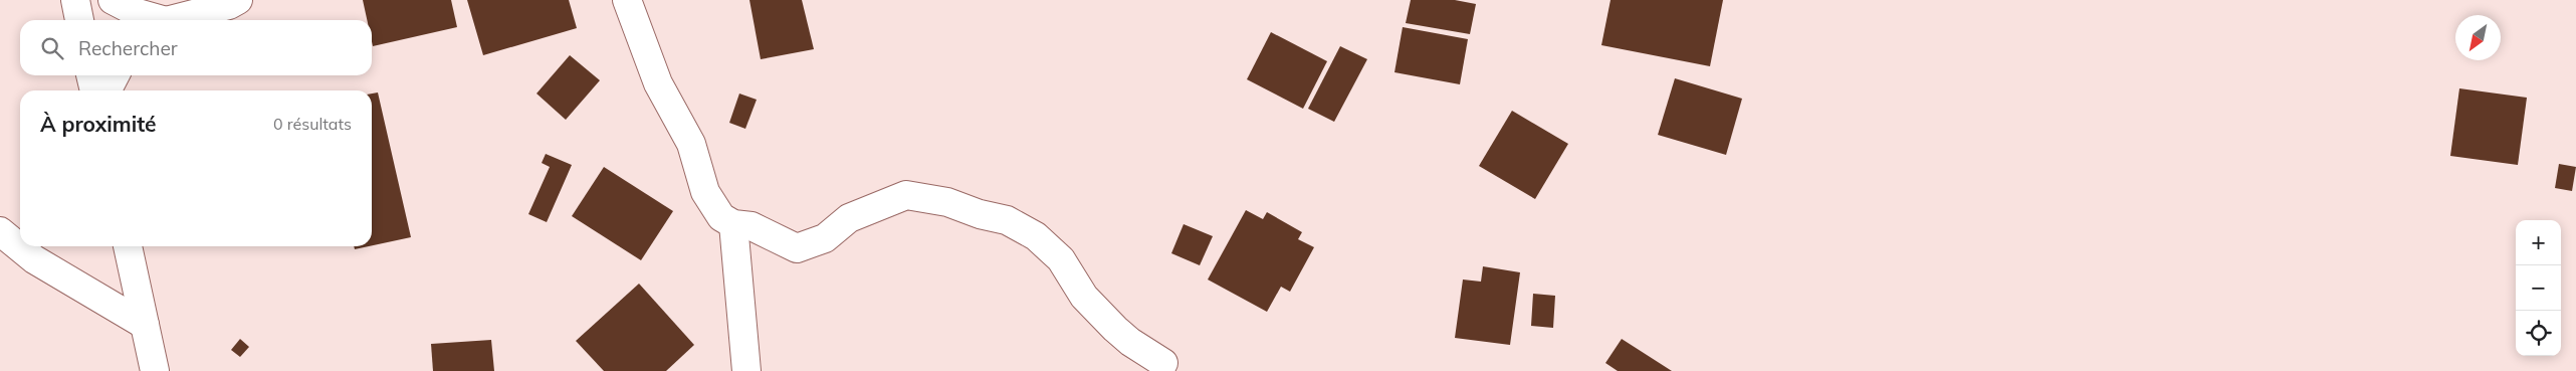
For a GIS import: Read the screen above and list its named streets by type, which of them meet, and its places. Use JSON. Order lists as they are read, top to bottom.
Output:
{
  "north": "bottom left",
  "page": {
    "search": "Rechercher",
    "heading": ["À proximité", "0 résultats"],
    "map_buttons": ["+", "−"]
  }
}
